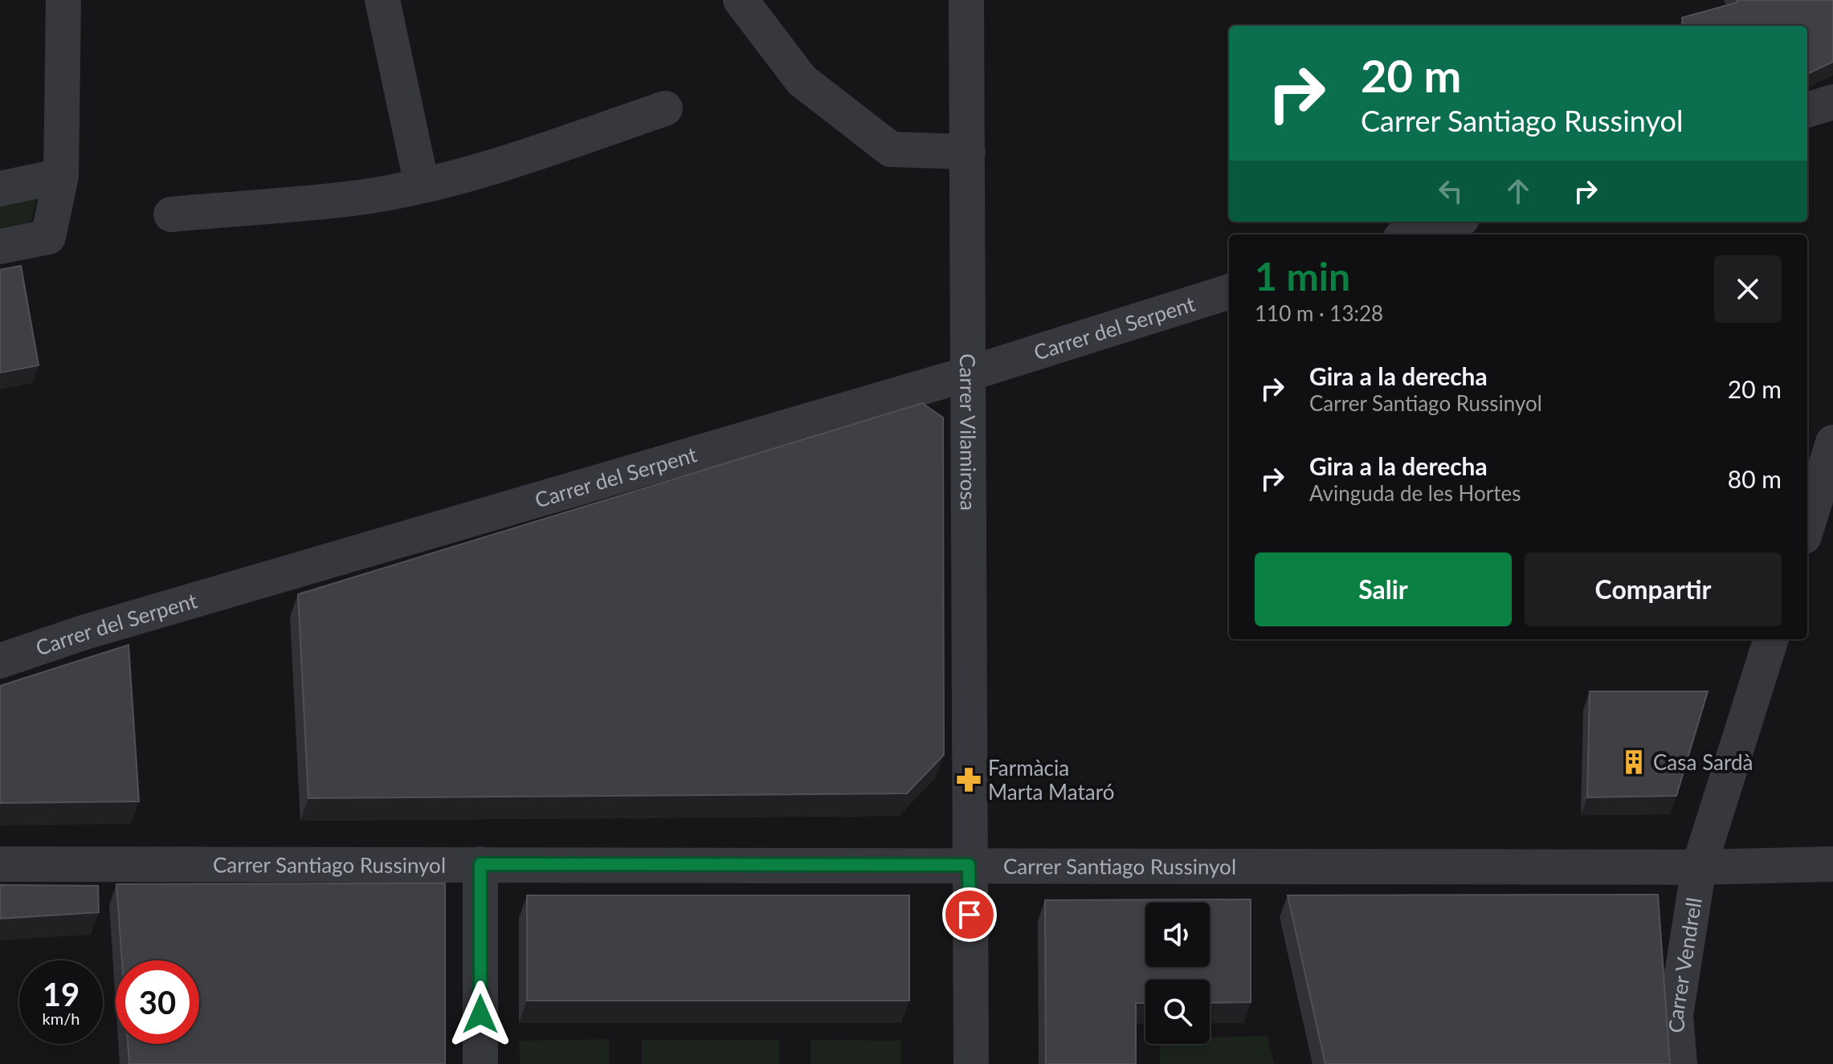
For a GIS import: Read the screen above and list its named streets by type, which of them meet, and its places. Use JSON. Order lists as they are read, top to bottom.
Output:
{
  "streets": {
    "street": [
      "Carrer del Serpent",
      "Carrer Vilamirosa",
      "Carrer Santiago Russinyol",
      "Carrer Vendrell"
    ]
  },
  "crossings": [
    ["Carrer del Serpent", "Carrer Vilamirosa"],
    ["Carrer Vilamirosa", "Carrer Santiago Russinyol"],
    ["Carrer Santiago Russinyol", "Carrer Vendrell"]
  ],
  "places": {
    "building": ["Casa Sardà"],
    "pharmacy": ["Farmàcia Marta Mataró"]
  },
  "page": {
    "turn": ["20 m", "Carrer Santiago Russinyol"],
    "heading": ["1 min", "110 m · 13:28"],
    "list": [
      {
        "name": "Gira a la derecha",
        "note": "Carrer Santiago Russinyol",
        "value": "20 m"
      },
      {
        "name": "Gira a la derecha",
        "note": "Avinguda de les Hortes",
        "value": "80 m"
      }
    ],
    "buttons": ["Salir", "Compartir"],
    "speed": "19 km/h",
    "limit": "30"
  }
}
